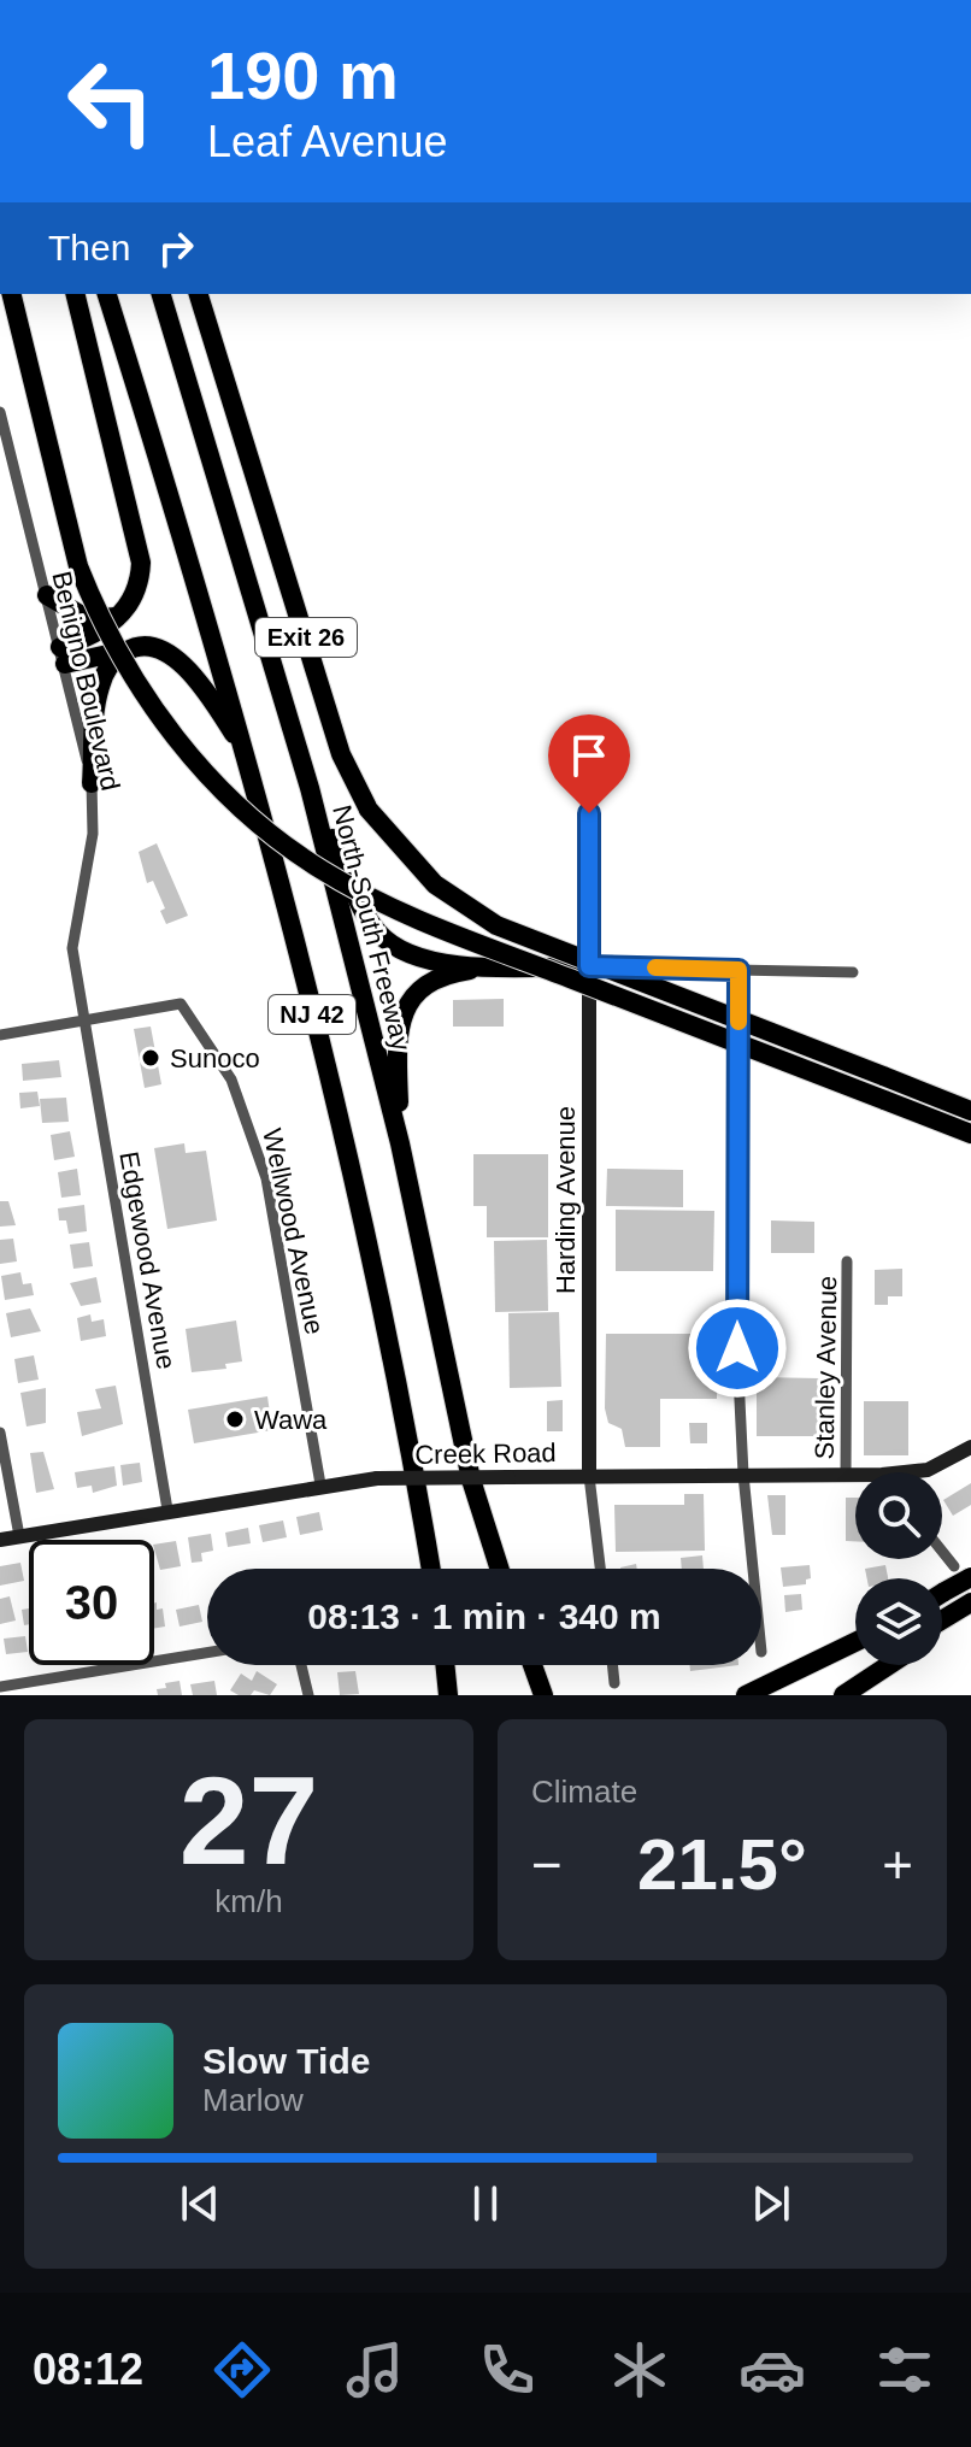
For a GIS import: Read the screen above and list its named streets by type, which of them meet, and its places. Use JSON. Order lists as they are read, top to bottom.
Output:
{
  "streets": {
    "highway": ["Exit 26", "North-South Freeway", "NJ 42"],
    "main road": ["Harding Avenue", "Creek Road"],
    "street": [
      "Benigno Boulevard",
      "Wellwood Avenue",
      "Edgewood Avenue",
      "Stanley Avenue"
    ]
  },
  "crossings": [
    ["Benigno Boulevard", "Wellwood Avenue"],
    ["Benigno Boulevard", "Edgewood Avenue"],
    ["Harding Avenue", "Creek Road"],
    ["Wellwood Avenue", "Edgewood Avenue"],
    ["Wellwood Avenue", "Creek Road"],
    ["Edgewood Avenue", "Creek Road"],
    ["Stanley Avenue", "Creek Road"]
  ],
  "places": ["Sunoco", "Wawa"],
  "page": {
    "turn": ["190 m", "Leaf Avenue"],
    "then": "Then",
    "limit": "30",
    "trip": "08:13 · 1 min · 340 m",
    "tile": [
      ["27", "km/h"],
      "Climate"
    ],
    "heat": ["−", "21.5°", "+"],
    "song": ["Slow Tide", "Marlow"],
    "tabs": "08:12"
  }
}
